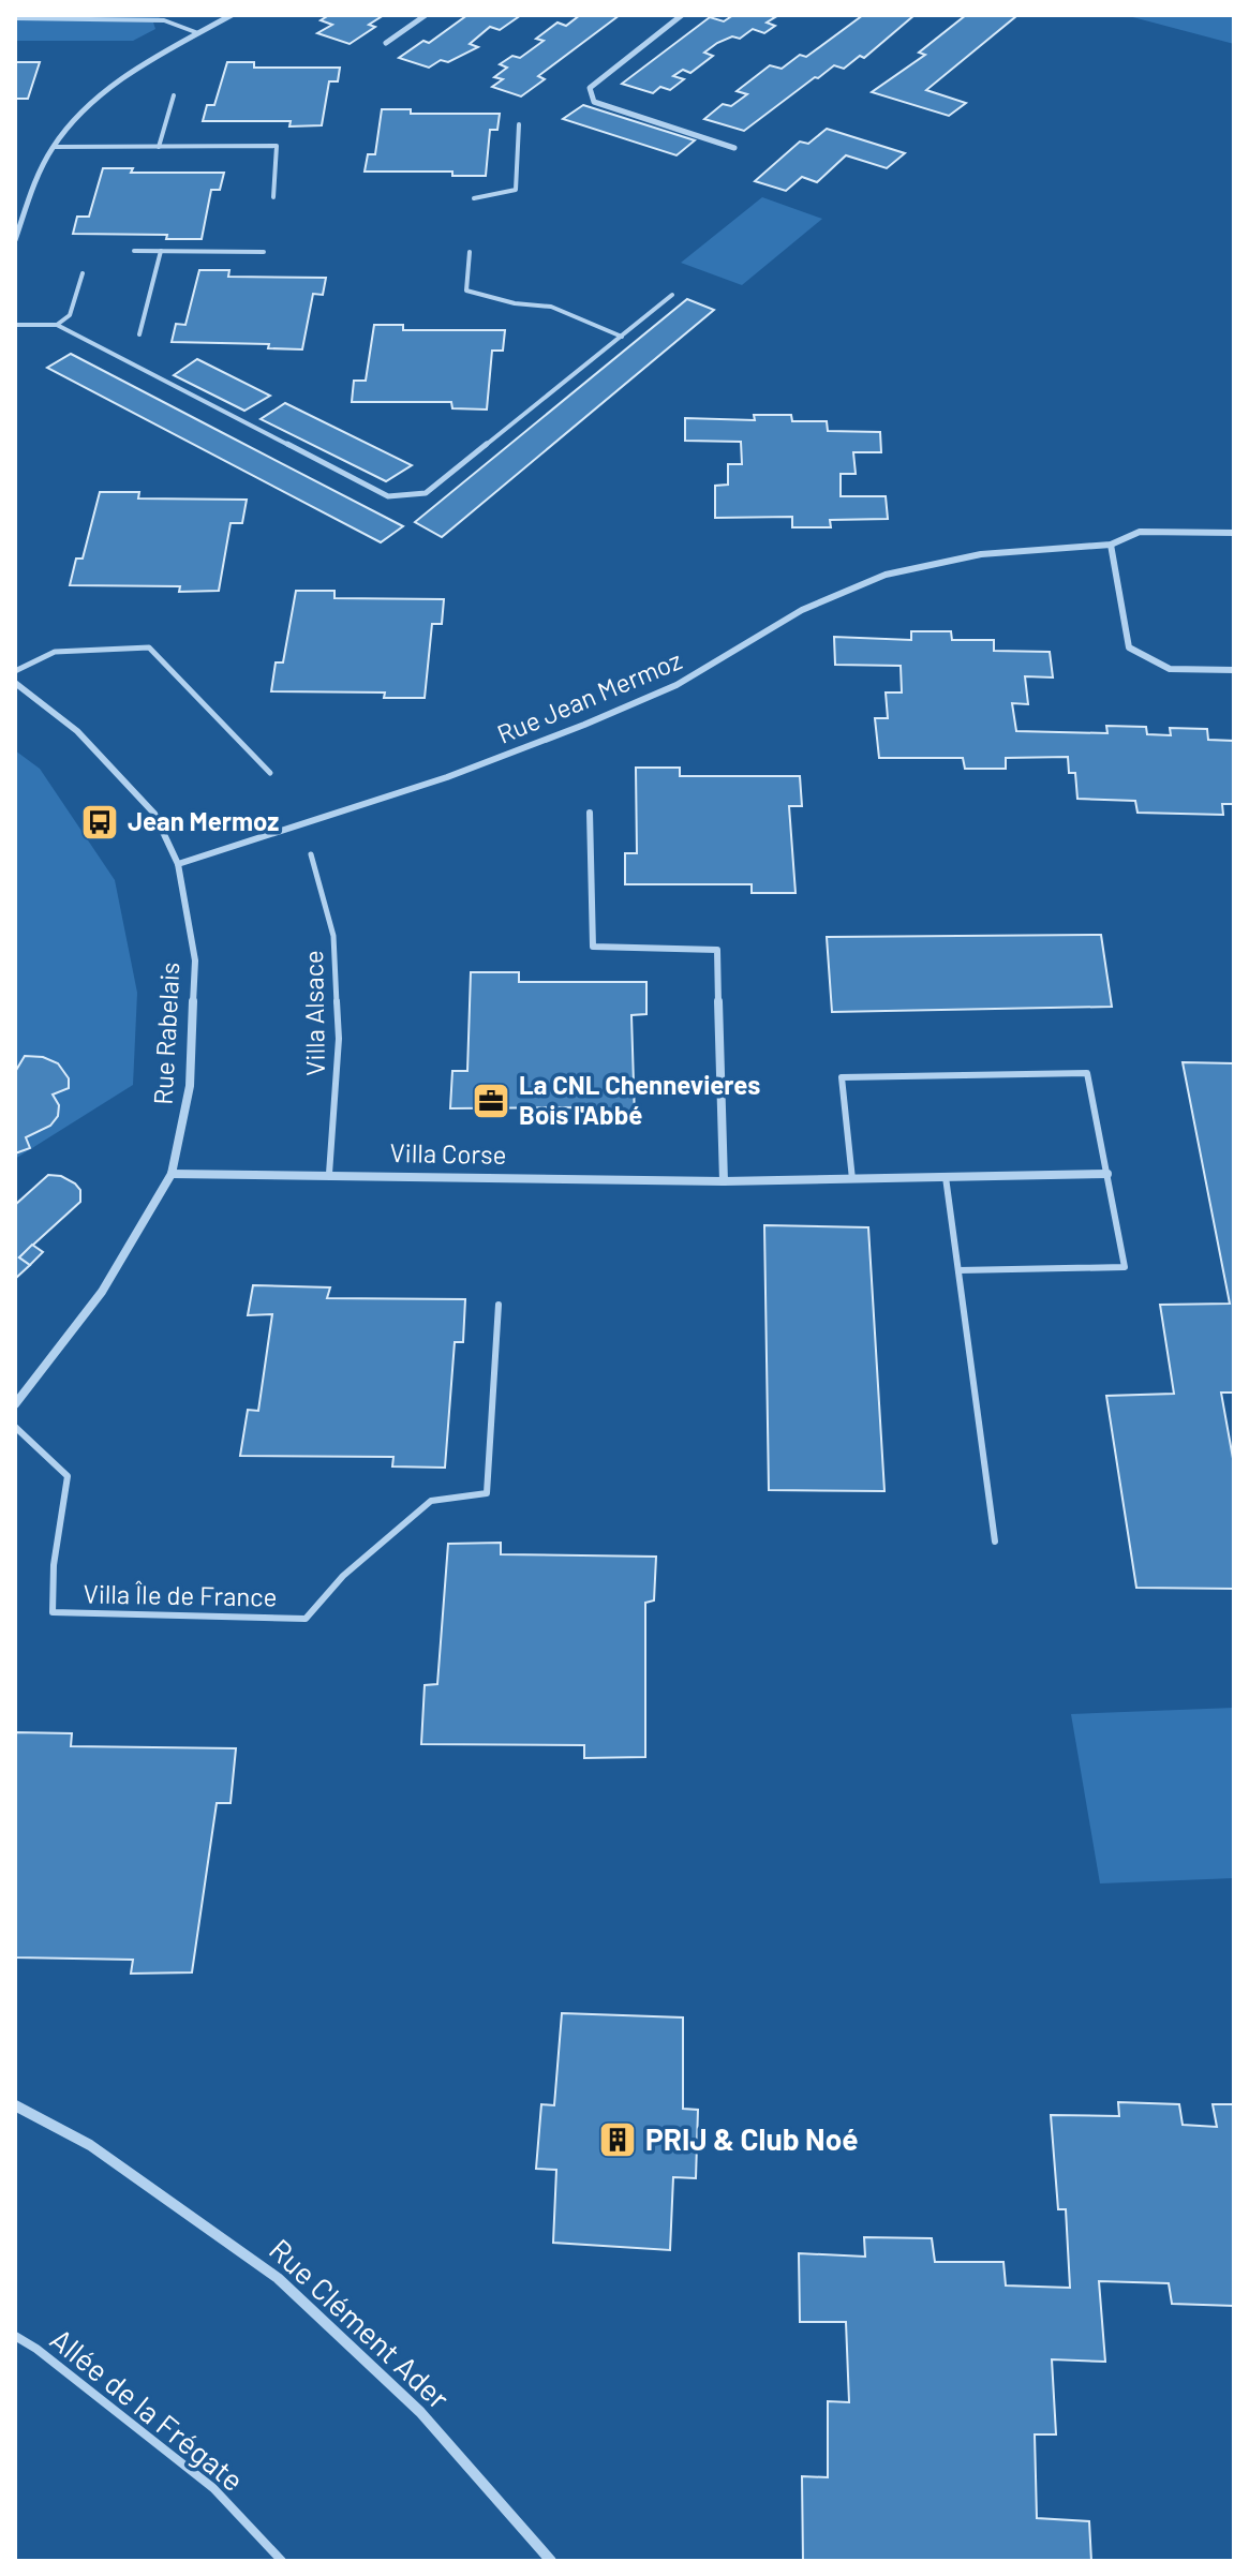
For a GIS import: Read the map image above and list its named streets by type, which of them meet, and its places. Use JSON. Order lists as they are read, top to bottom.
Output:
{
  "streets": {
    "street": [
      "Rue Jean Mermoz",
      "Rue Rabelais",
      "Villa Corse",
      "Rue Clément Ader"
    ],
    "lane": ["Villa Alsace", "Villa Île de France", "Allée de la Frégate"]
  },
  "crossings": [
    ["Rue Jean Mermoz", "Rue Rabelais"],
    ["Villa Alsace", "Villa Corse"],
    ["Rue Rabelais", "Villa Corse"]
  ],
  "places": {
    "bus stop": ["Jean Mermoz"],
    "office": ["La CNL Chennevieres Bois l'Abbé"],
    "building": ["PRIJ & Club Noé"]
  }
}
